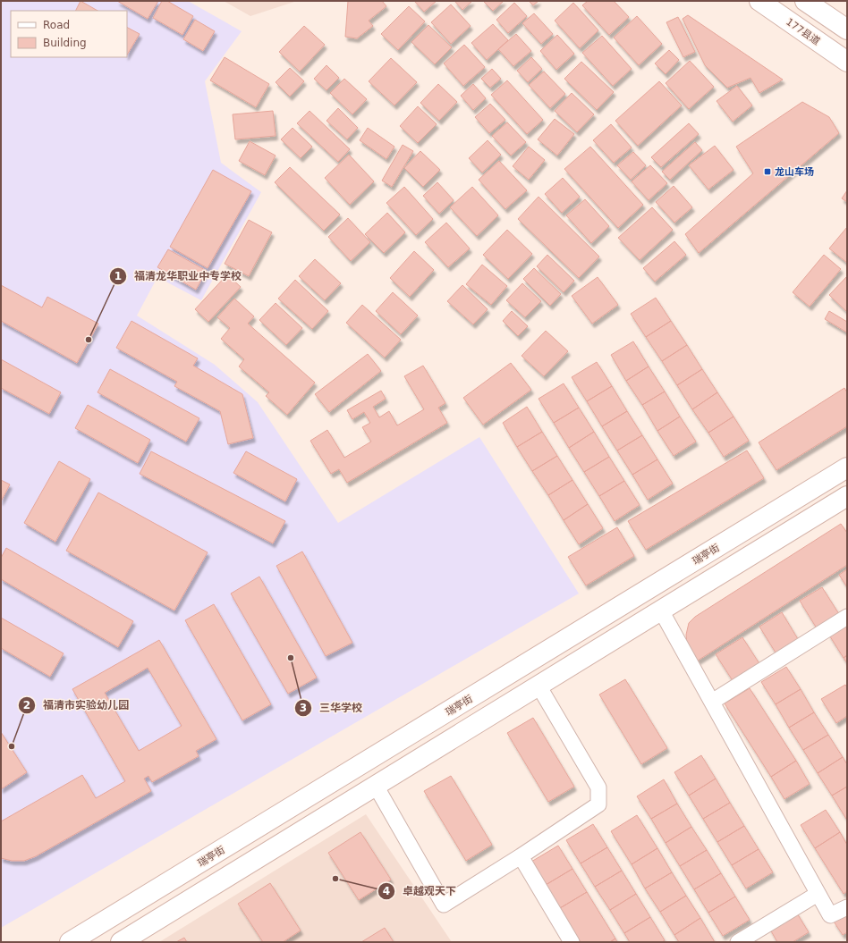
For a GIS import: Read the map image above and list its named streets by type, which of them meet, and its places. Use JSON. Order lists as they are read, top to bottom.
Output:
{
  "streets": {
    "main road": ["177县道", "瑞亭街"]
  },
  "places": {
    "transit": ["龙山车场"],
    "other": [
      "福清龙华职业中专学校",
      "三华学校",
      "福清市实验幼儿园",
      "卓越观天下"
    ]
  },
  "legend": ["Road", "Building"]
}
